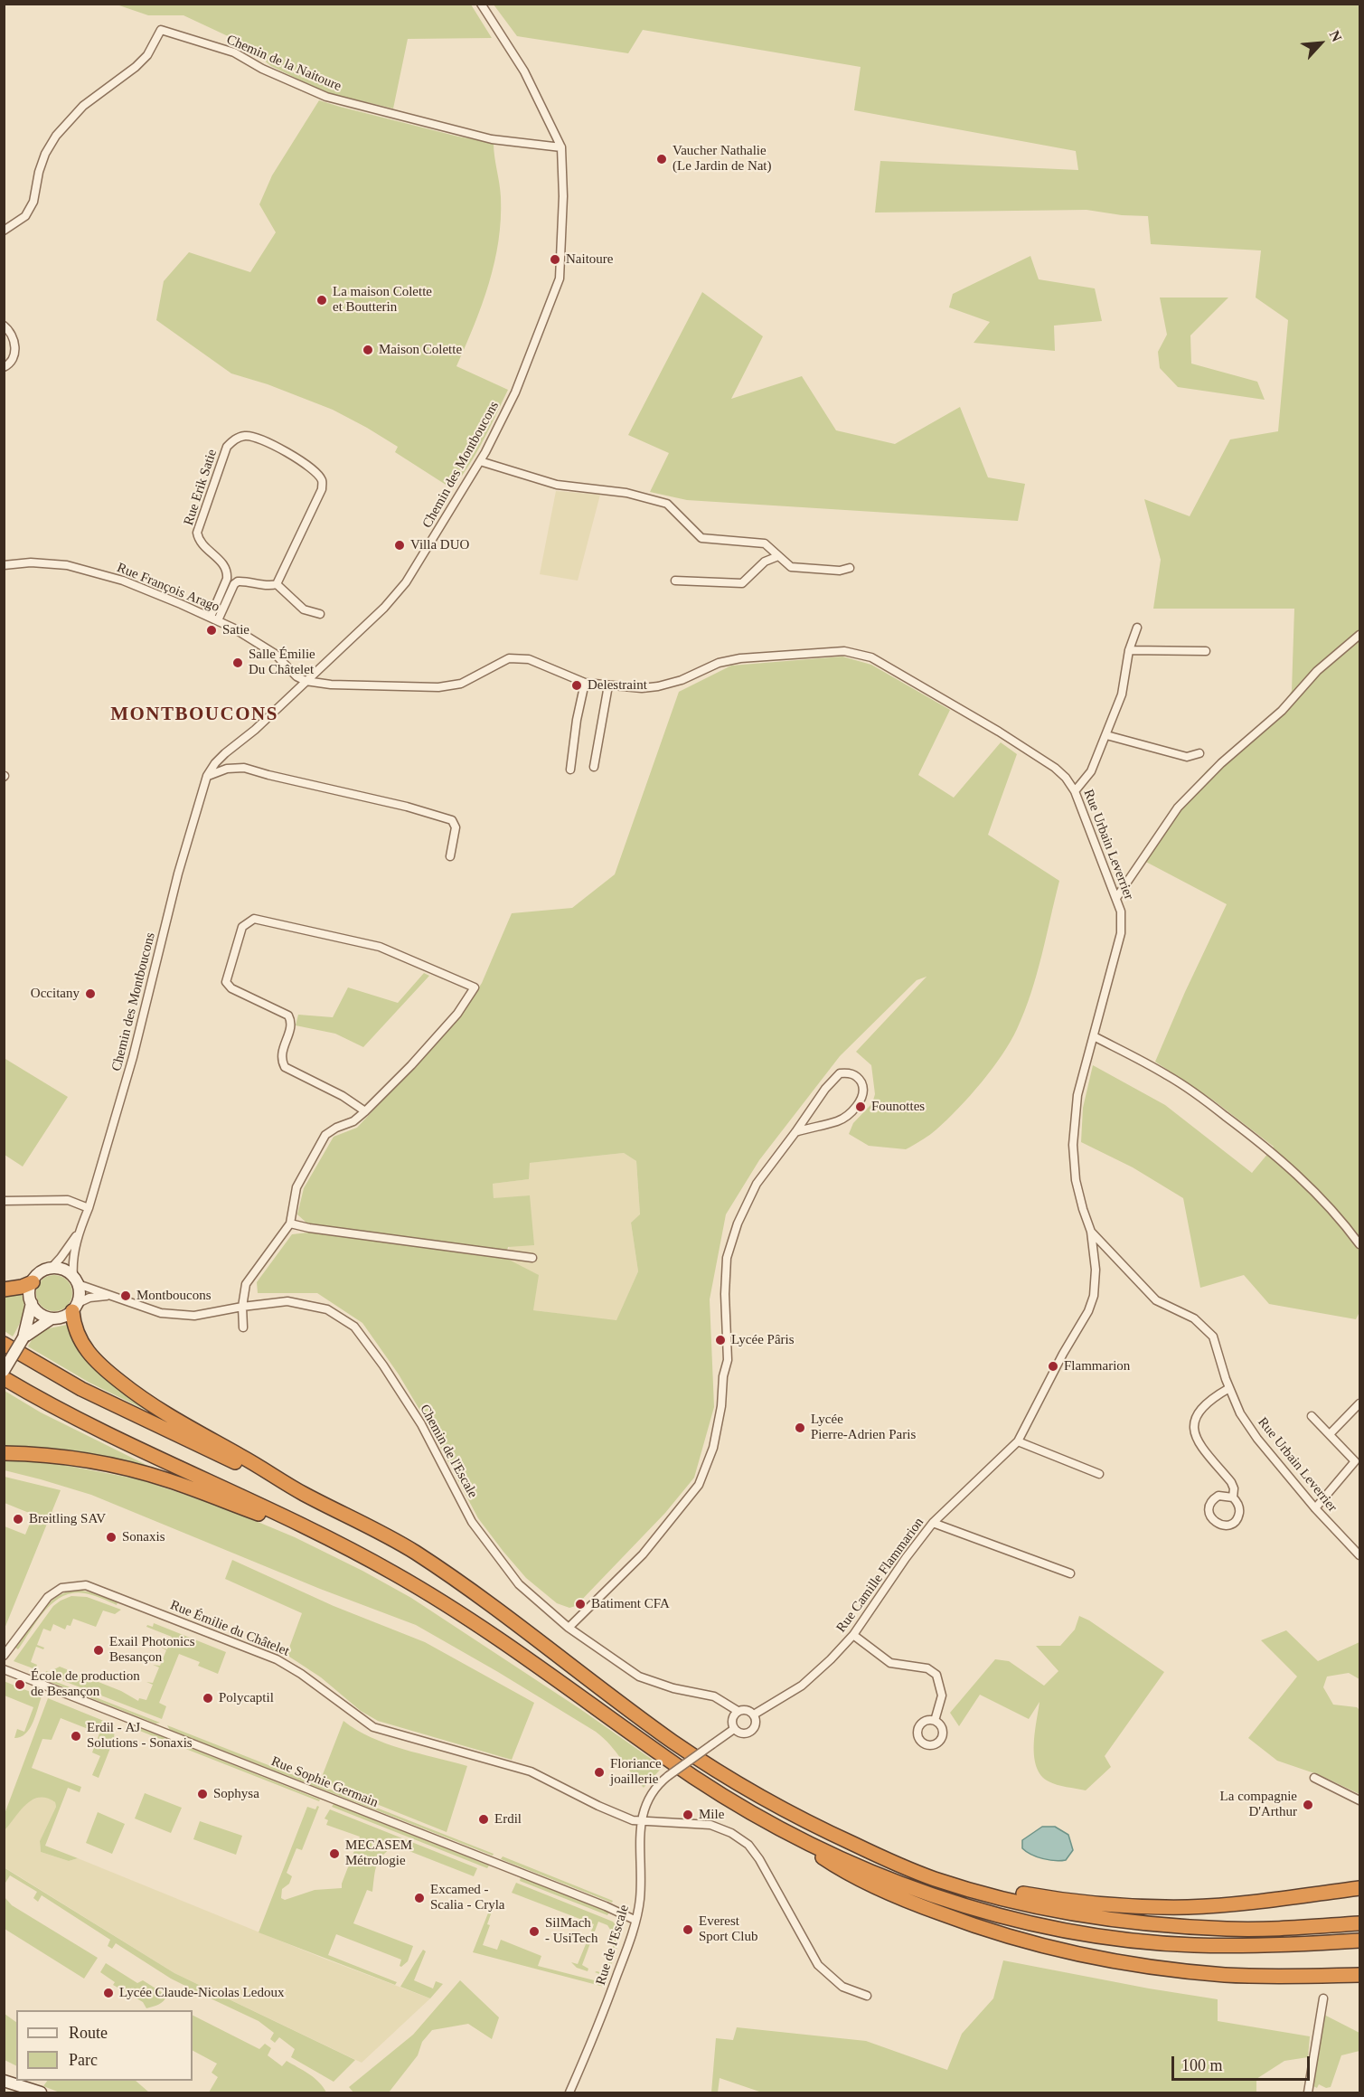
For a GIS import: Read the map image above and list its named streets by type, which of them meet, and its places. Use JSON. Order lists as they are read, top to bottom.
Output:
{
  "streets": {
    "street": [
      "Chemin de la Naitoure",
      "Chemin des Montboucons",
      "Rue Erik Satie",
      "Rue François Arago",
      "Rue Urbain Leverrier",
      "Chemin de l'Escale",
      "Rue Camille Flammarion",
      "Rue Émilie du Châtelet",
      "Rue Sophie Germain",
      "Rue de l'Escale"
    ]
  },
  "crossings": [
    ["Chemin de la Naitoure", "Chemin des Montboucons"],
    ["Chemin des Montboucons", "Rue François Arago"],
    ["Chemin des Montboucons", "Rue Urbain Leverrier"],
    ["Chemin des Montboucons", "Chemin de l'Escale"],
    ["Rue Erik Satie", "Rue François Arago"],
    ["Rue François Arago", "Rue Urbain Leverrier"],
    ["Rue Urbain Leverrier", "Rue Camille Flammarion"],
    ["Chemin de l'Escale", "Rue Camille Flammarion"],
    ["Chemin de l'Escale", "Rue de l'Escale"],
    ["Rue Camille Flammarion", "Rue de l'Escale"],
    ["Rue Émilie du Châtelet", "Rue de l'Escale"],
    ["Rue Sophie Germain", "Rue de l'Escale"]
  ],
  "districts": ["MONTBOUCONS"],
  "places": [
    "Vaucher Nathalie (Le Jardin de Nat)",
    "Naitoure",
    "La maison Colette et Boutterin",
    "Maison Colette",
    "Villa DUO",
    "Satie",
    "Salle Émilie Du Châtelet",
    "Delestraint",
    "Occitany",
    "Founottes",
    "Montboucons",
    "Lycée Pâris",
    "Flammarion",
    "Lycée Pierre-Adrien Paris",
    "Breitling SAV",
    "Sonaxis",
    "Batiment CFA",
    "Exail Photonics Besançon",
    "École de production de Besançon",
    "Polycaptil",
    "Erdil - AJ Solutions - Sonaxis",
    "Floriance joaillerie",
    "Sophysa",
    "La compagnie D'Arthur",
    "Mile",
    "Erdil",
    "MECASEM Métrologie",
    "Excamed - Scalia - Cryla",
    "Everest Sport Club",
    "SilMach - UsiTech",
    "Lycée Claude-Nicolas Ledoux"
  ],
  "legend": ["Route", "Parc"],
  "scale_bar": "100 m",
  "north": "top right"
}
